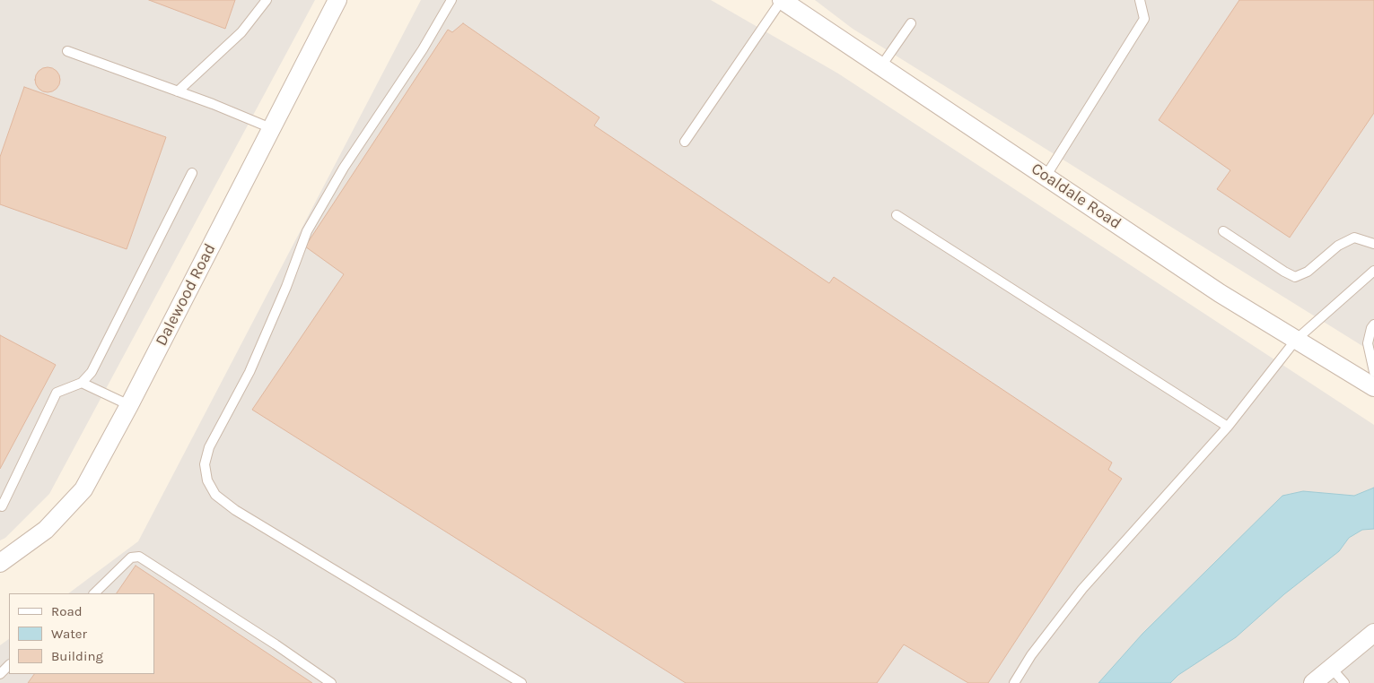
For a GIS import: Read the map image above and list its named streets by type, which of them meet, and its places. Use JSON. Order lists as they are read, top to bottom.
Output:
{
  "streets": {
    "street": ["Coaldale Road", "Dalewood Road"]
  },
  "legend": ["Road", "Water", "Building"]
}
